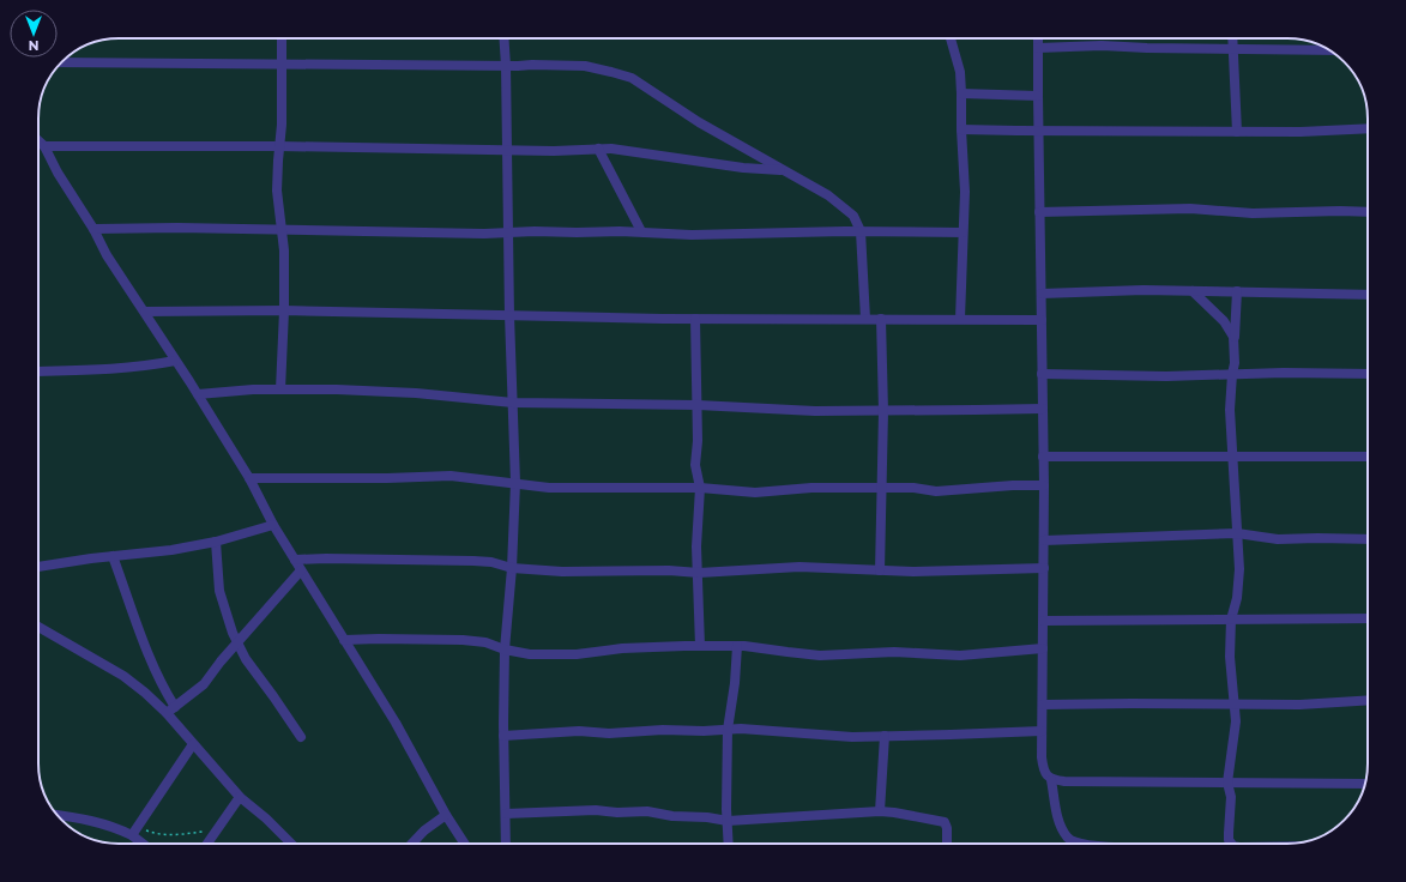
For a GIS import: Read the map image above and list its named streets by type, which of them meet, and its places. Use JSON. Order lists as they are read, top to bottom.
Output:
{
  "north": "bottom"
}
